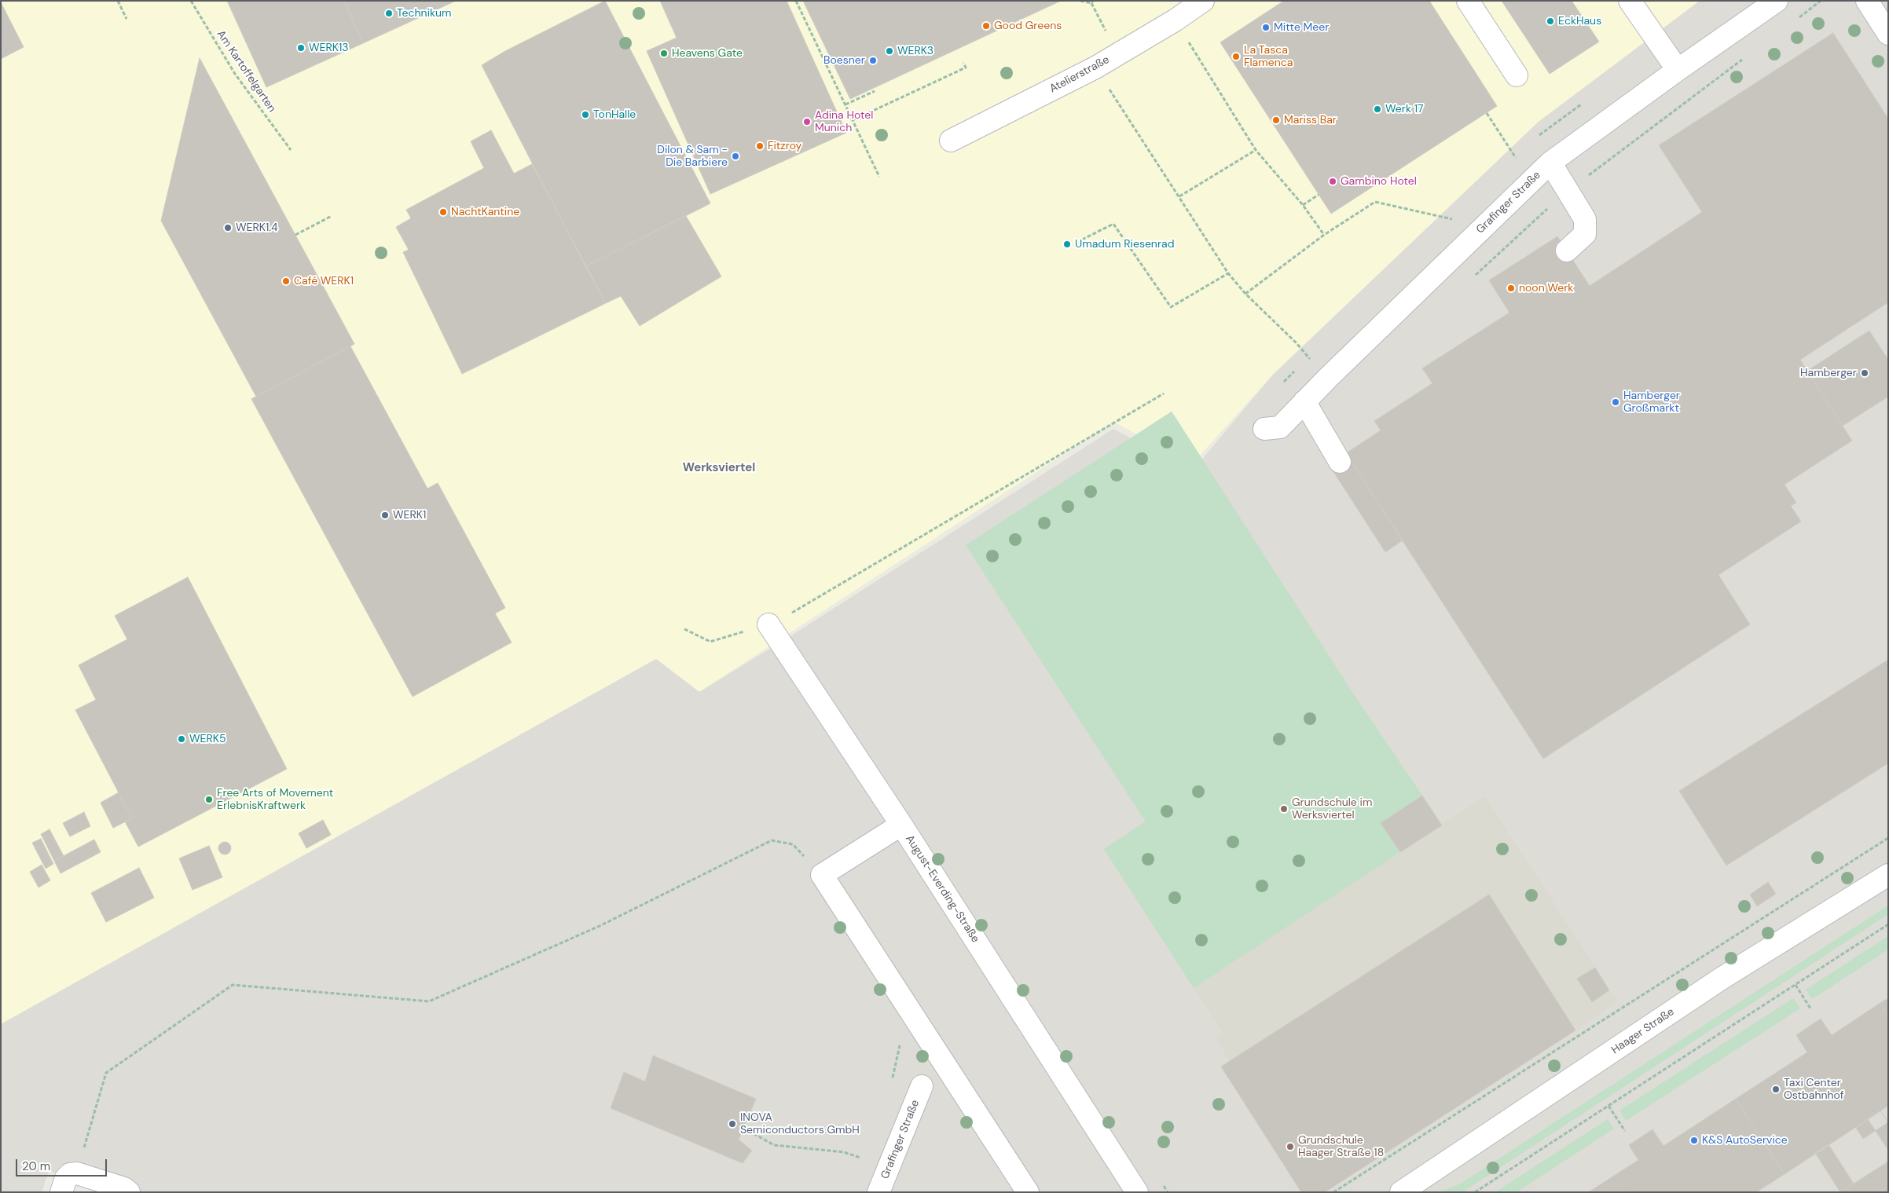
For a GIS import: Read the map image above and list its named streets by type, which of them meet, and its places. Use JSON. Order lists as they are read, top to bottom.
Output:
{
  "streets": {
    "street": [
      "Atelierstraße",
      "Grafinger Straße",
      "August-Everding-Straße",
      "Haager Straße"
    ],
    "path": ["Am Kartoffelgarten"]
  },
  "districts": ["Werksviertel"],
  "places": [
    "Technikum",
    "EckHaus",
    "Good Greens",
    "Mitte Meer",
    "WERK13",
    "WERK3",
    "Heavens Gate",
    "La Tasca Flamenca",
    "Boesner",
    "Werk 17",
    "TonHalle",
    "Mariss Bar",
    "Adina Hotel Munich",
    "Fitzroy",
    "Dilon & Sam - Die Barbiere",
    "Gambino Hotel",
    "NachtKantine",
    "WERK1.4",
    "Umadum Riesenrad",
    "Café WERK1",
    "noon Werk",
    "Hamberger",
    "Hamberger Großmarkt",
    "WERK1",
    "WERK5",
    "Free Arts of Movement ErlebnisKraftwerk",
    "Grundschule im Werksviertel",
    "Taxi Center Ostbahnhof",
    "INOVA Semiconductors GmbH",
    "K&S AutoService",
    "Grundschule Haager Straße 18"
  ],
  "scale_bar": "20 m"
}
